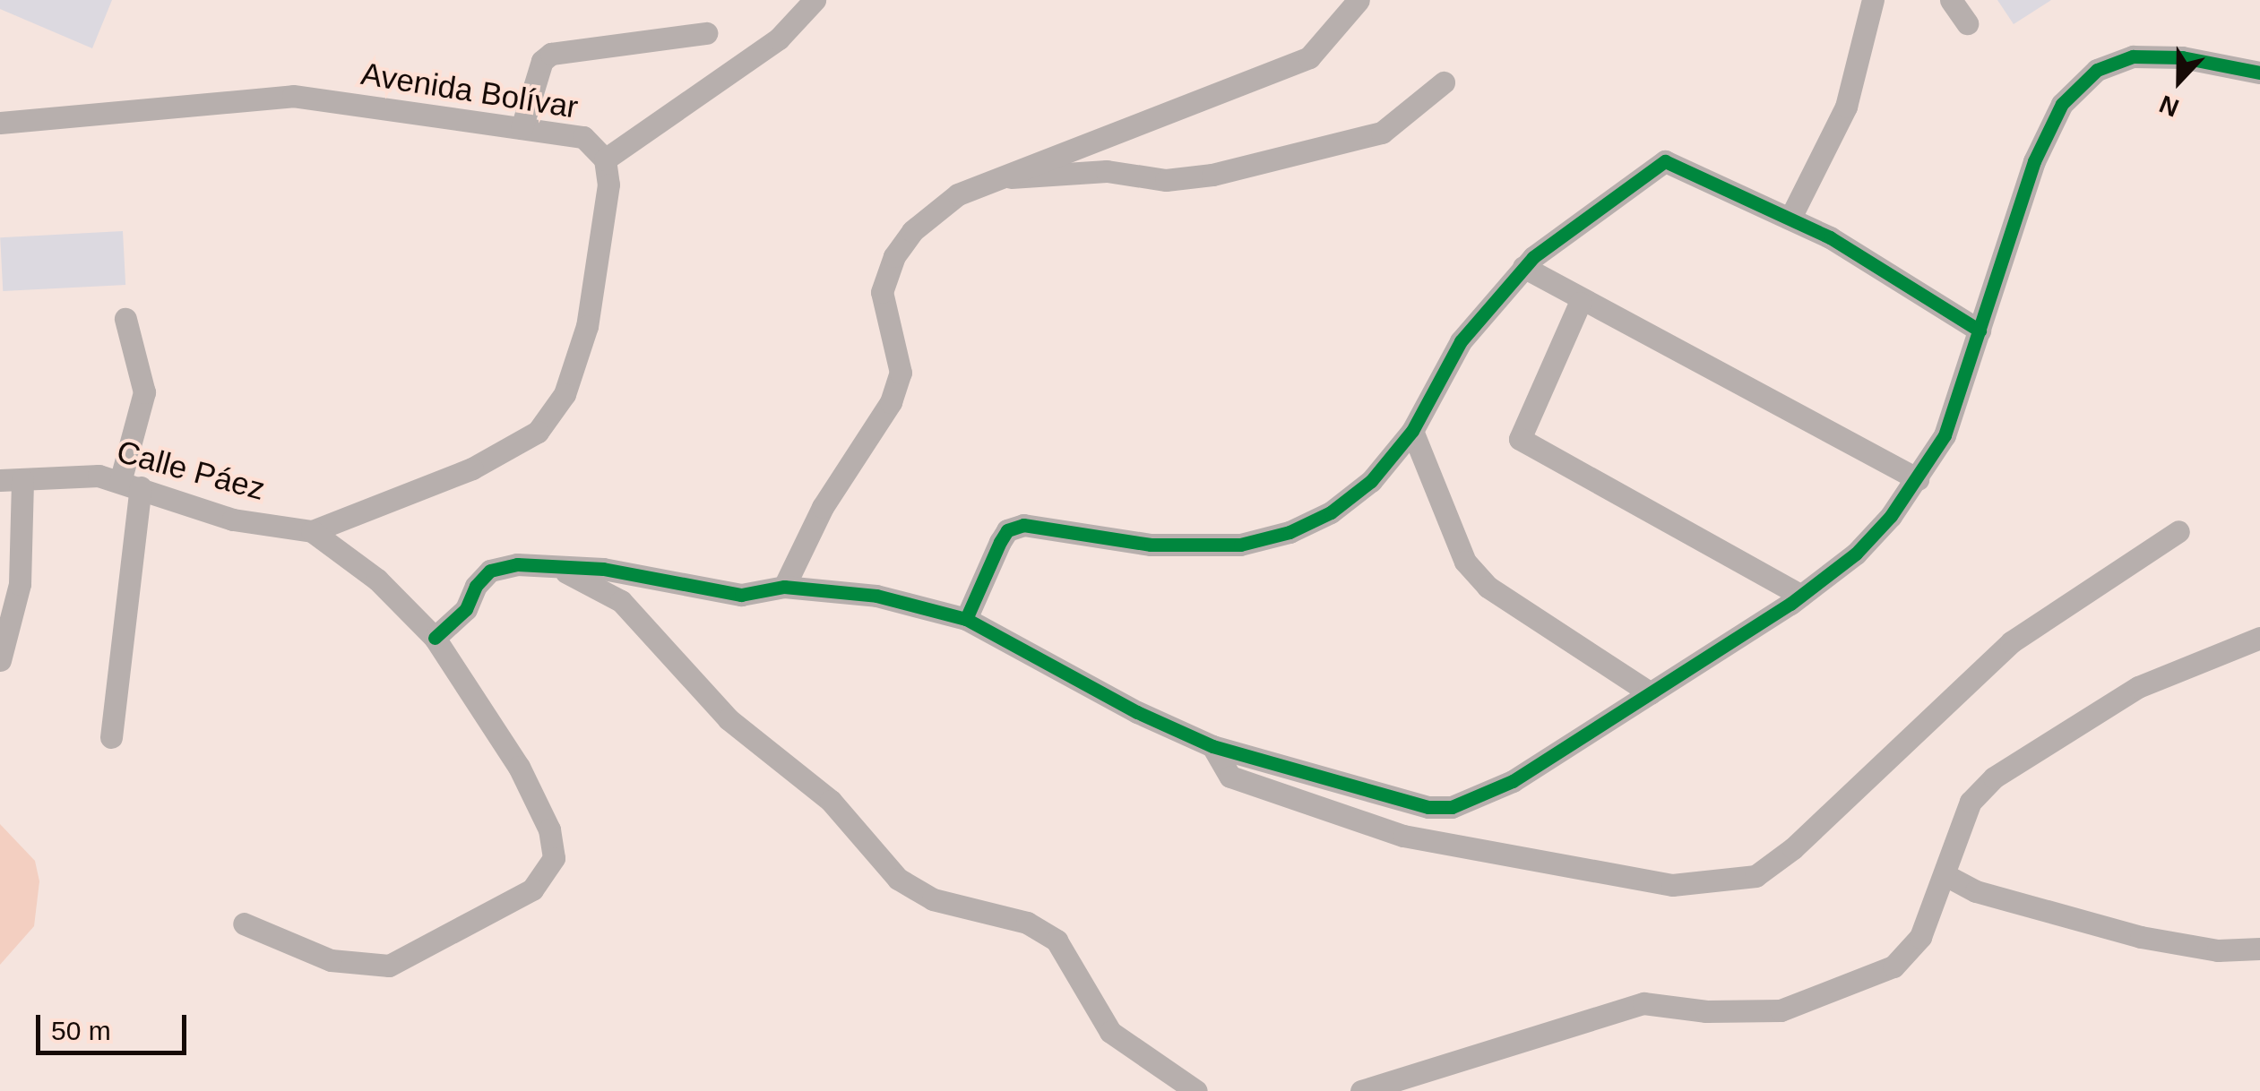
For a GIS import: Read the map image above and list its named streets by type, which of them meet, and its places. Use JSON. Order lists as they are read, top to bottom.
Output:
{
  "streets": {
    "street": ["Avenida Bolívar", "Calle Páez"]
  },
  "crossings": [
    ["Avenida Bolívar", "Calle Páez"]
  ],
  "scale_bar": "50 m",
  "north": "bottom"
}
